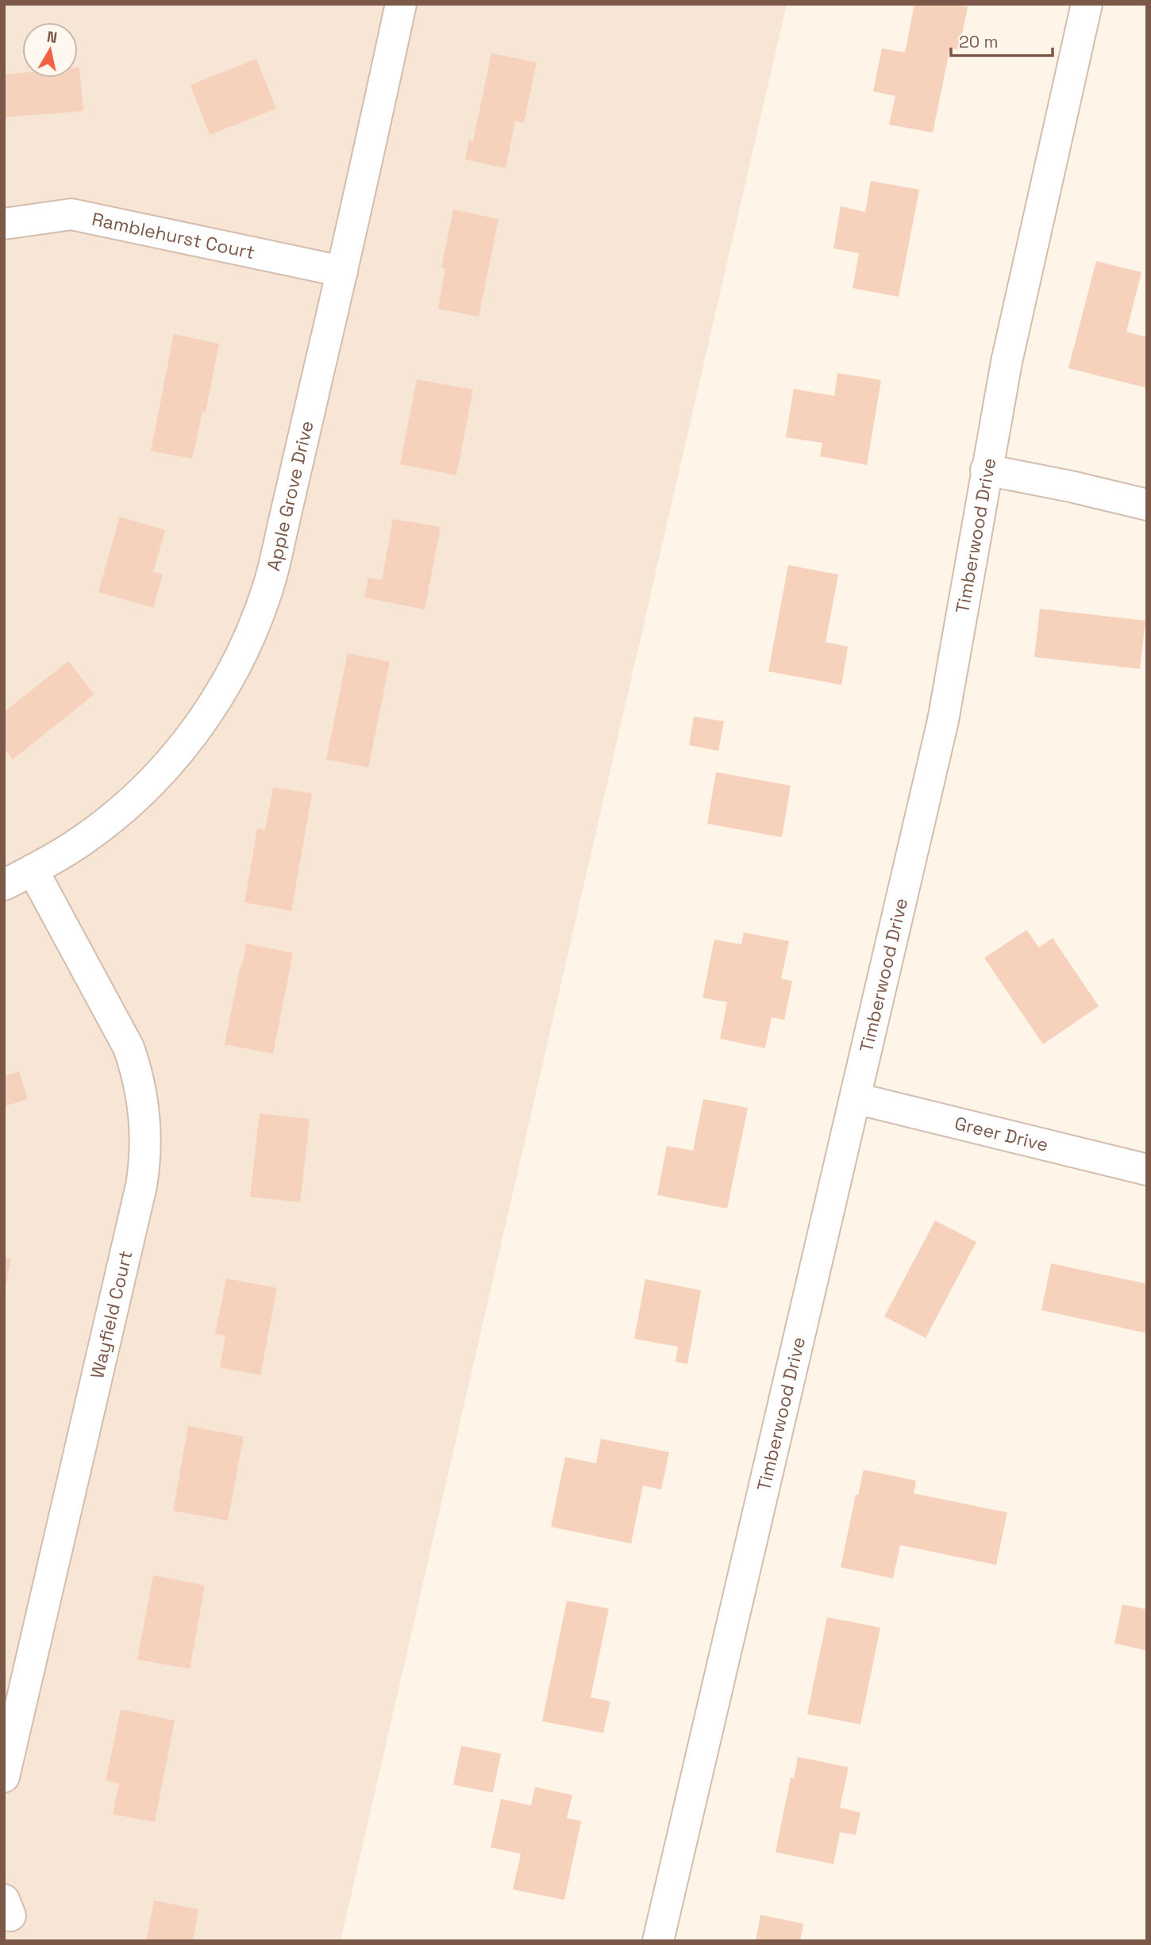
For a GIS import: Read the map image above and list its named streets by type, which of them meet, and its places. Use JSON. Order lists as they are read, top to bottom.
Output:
{
  "streets": {
    "street": [
      "Ramblehurst Court",
      "Apple Grove Drive",
      "Timberwood Drive",
      "Greer Drive",
      "Wayfield Court"
    ]
  },
  "crossings": [
    ["Ramblehurst Court", "Apple Grove Drive"],
    ["Apple Grove Drive", "Wayfield Court"],
    ["Timberwood Drive", "Greer Drive"]
  ],
  "scale_bar": "20 m",
  "north": "top"
}
